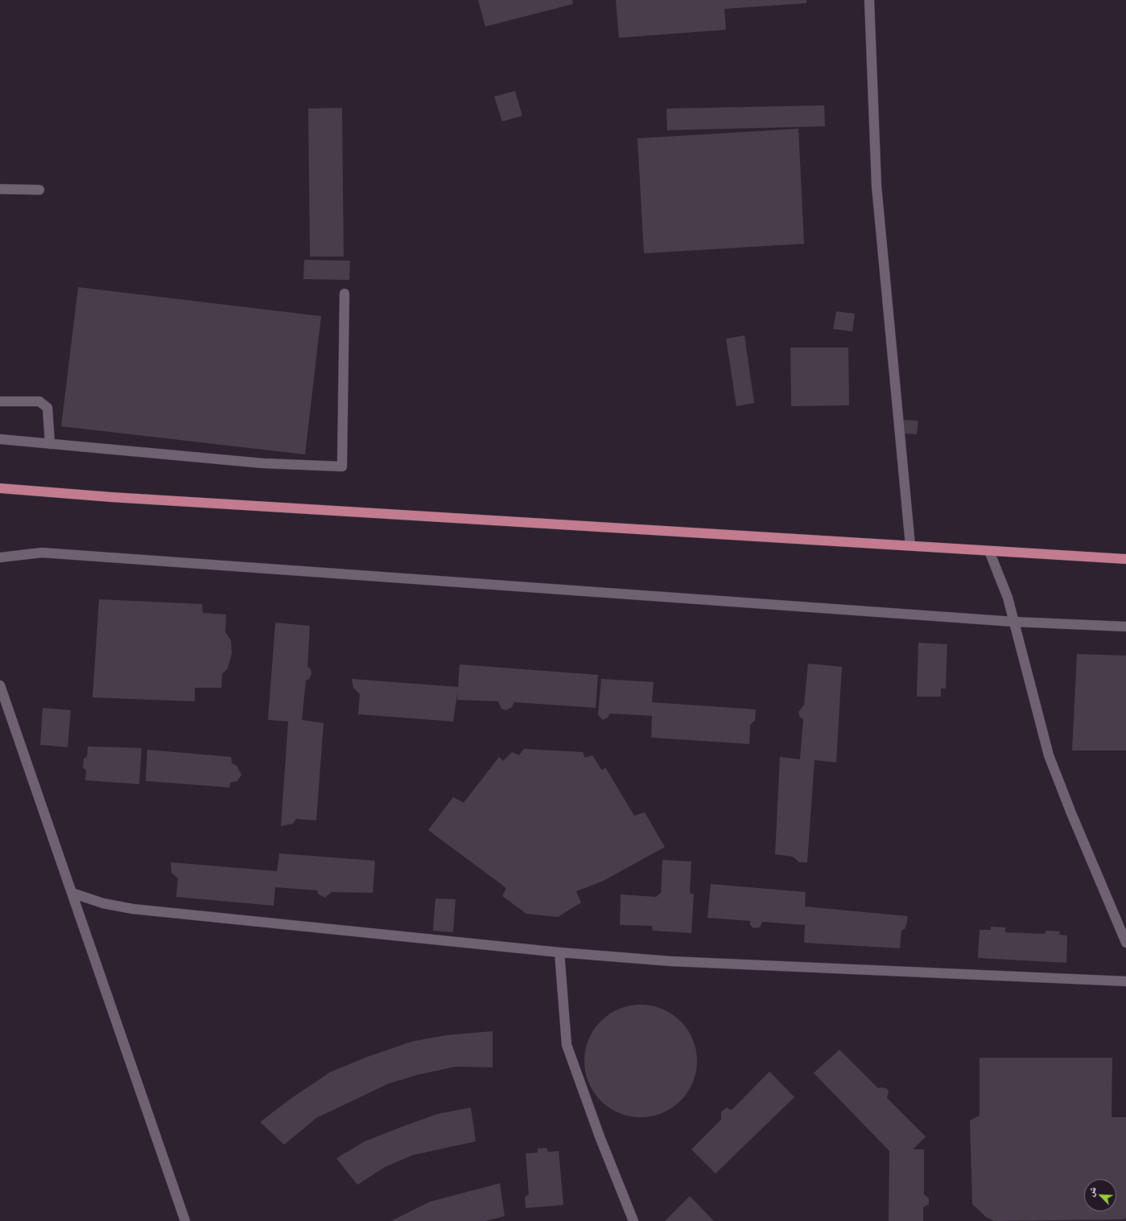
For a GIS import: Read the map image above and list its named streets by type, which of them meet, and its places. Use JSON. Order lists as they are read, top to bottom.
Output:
{
  "north": "top left"
}
